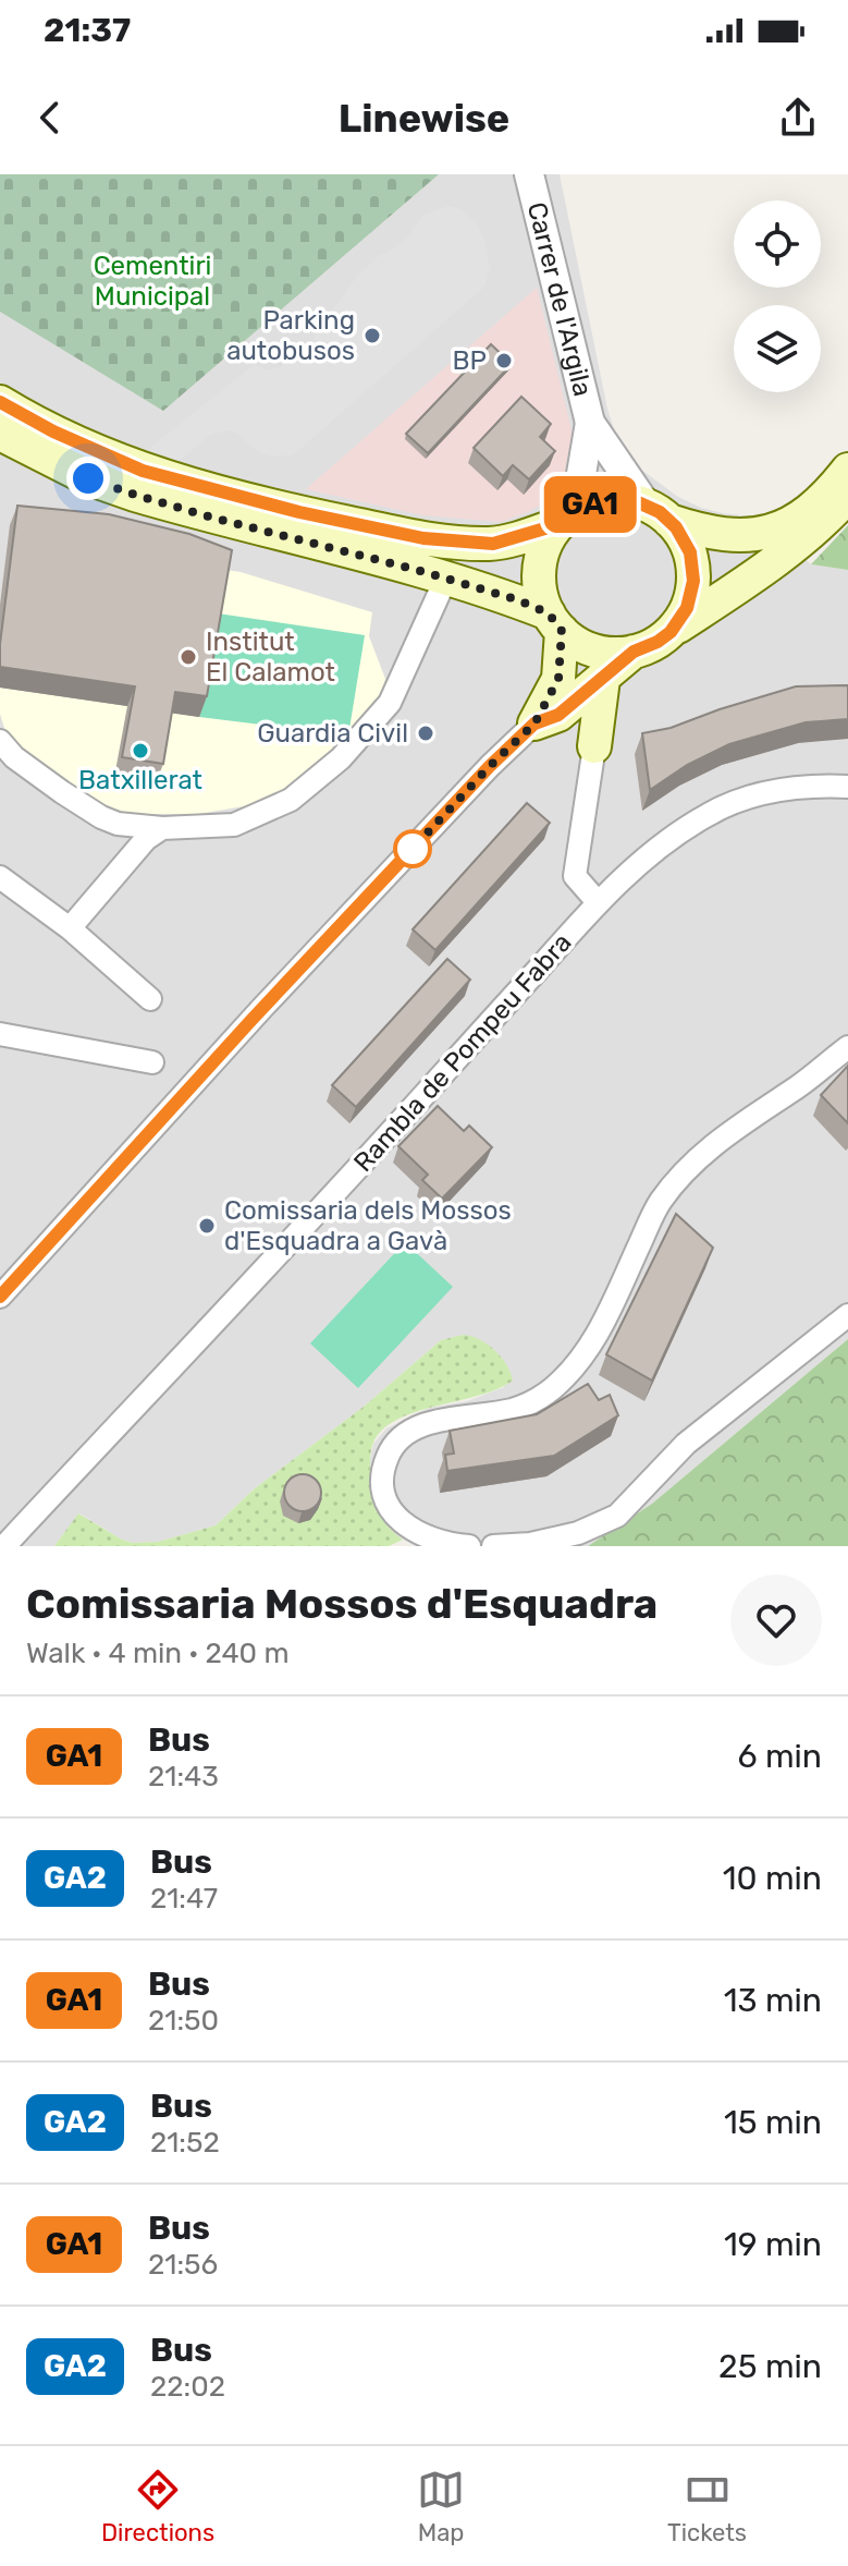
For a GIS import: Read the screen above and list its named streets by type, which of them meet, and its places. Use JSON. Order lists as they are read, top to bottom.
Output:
{
  "streets": {
    "street": ["Carrer de l'Argila", "Rambla de Pompeu Fabra"]
  },
  "parks": ["Cementiri Municipal"],
  "places": [
    "Parking autobusos",
    "BP",
    "Institut El Calamot",
    "Guardia Civil",
    "Batxillerat",
    "Comissaria dels Mossos d'Esquadra a Gavà"
  ],
  "lines": ["bus line GA1"],
  "page": {
    "status": "21:37",
    "header": "Linewise",
    "on_map": "GA1",
    "heading": ["Comissaria Mossos d'Esquadra", "Walk · 4 min · 240 m"],
    "list": [
      {
        "mark": "GA1",
        "name": "Bus",
        "note": "21:43",
        "value": "6 min"
      },
      {
        "mark": "GA2",
        "name": "Bus",
        "note": "21:47",
        "value": "10 min"
      },
      {
        "mark": "GA1",
        "name": "Bus",
        "note": "21:50",
        "value": "13 min"
      },
      {
        "mark": "GA2",
        "name": "Bus",
        "note": "21:52",
        "value": "15 min"
      },
      {
        "mark": "GA1",
        "name": "Bus",
        "note": "21:56",
        "value": "19 min"
      },
      {
        "mark": "GA2",
        "name": "Bus",
        "note": "22:02",
        "value": "25 min"
      }
    ],
    "tabs": ["Directions", "Map", "Tickets"]
  }
}
